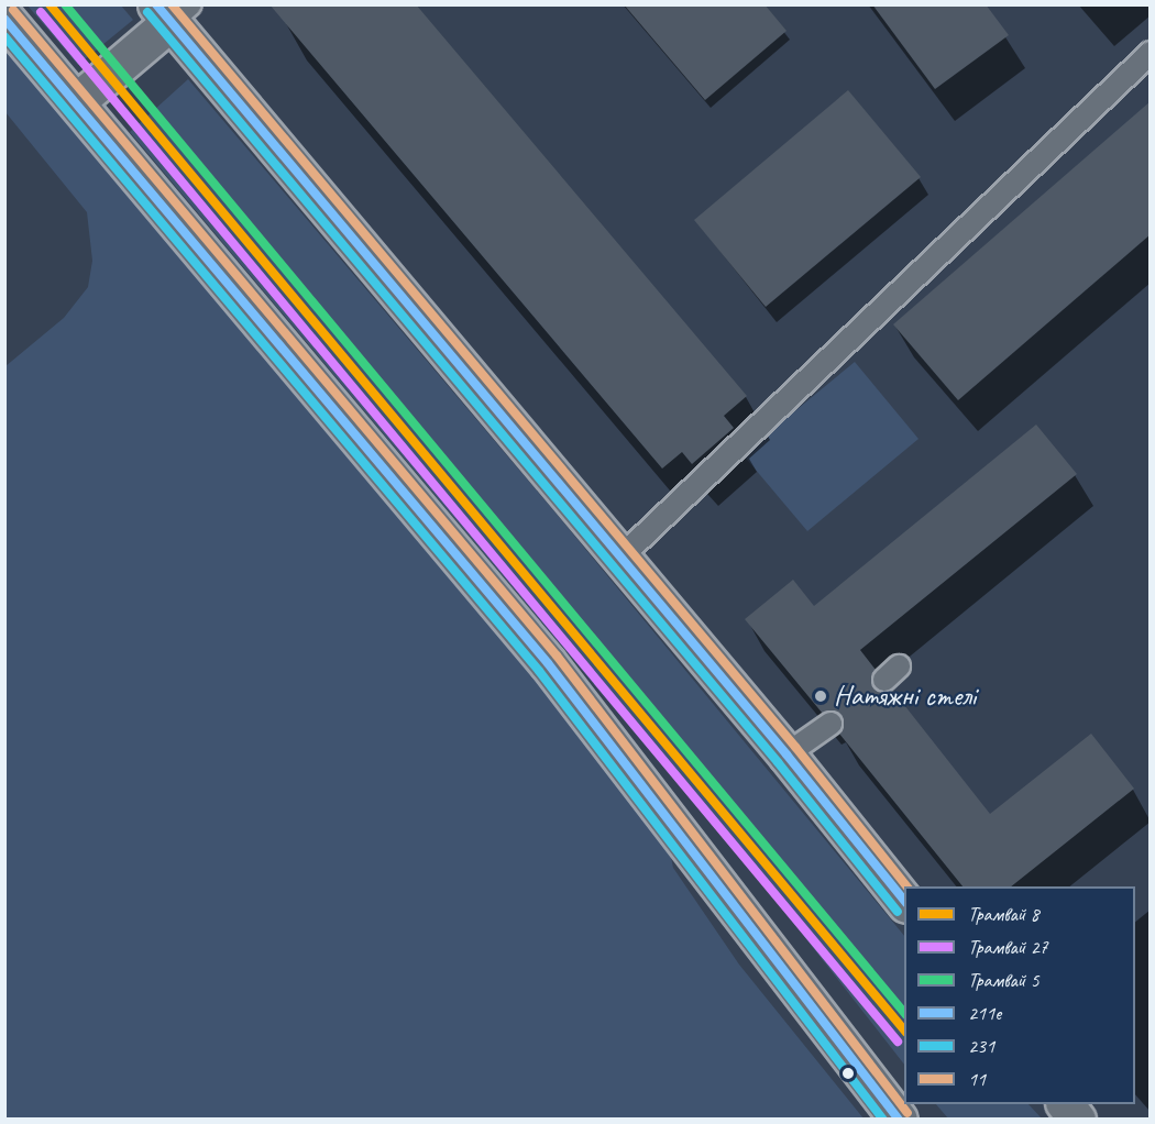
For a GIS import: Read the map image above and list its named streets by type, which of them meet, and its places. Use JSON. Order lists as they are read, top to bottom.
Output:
{
  "places": ["Натяжні стелі"],
  "lines": [
    "tram line 8",
    "tram line 5",
    "transit line 211е",
    "transit line 11",
    "tram line 27",
    "transit line 231"
  ],
  "legend": [
    "Трамвай 8",
    "Трамвай 27",
    "Трамвай 5",
    "211е",
    "231",
    "11"
  ]
}
